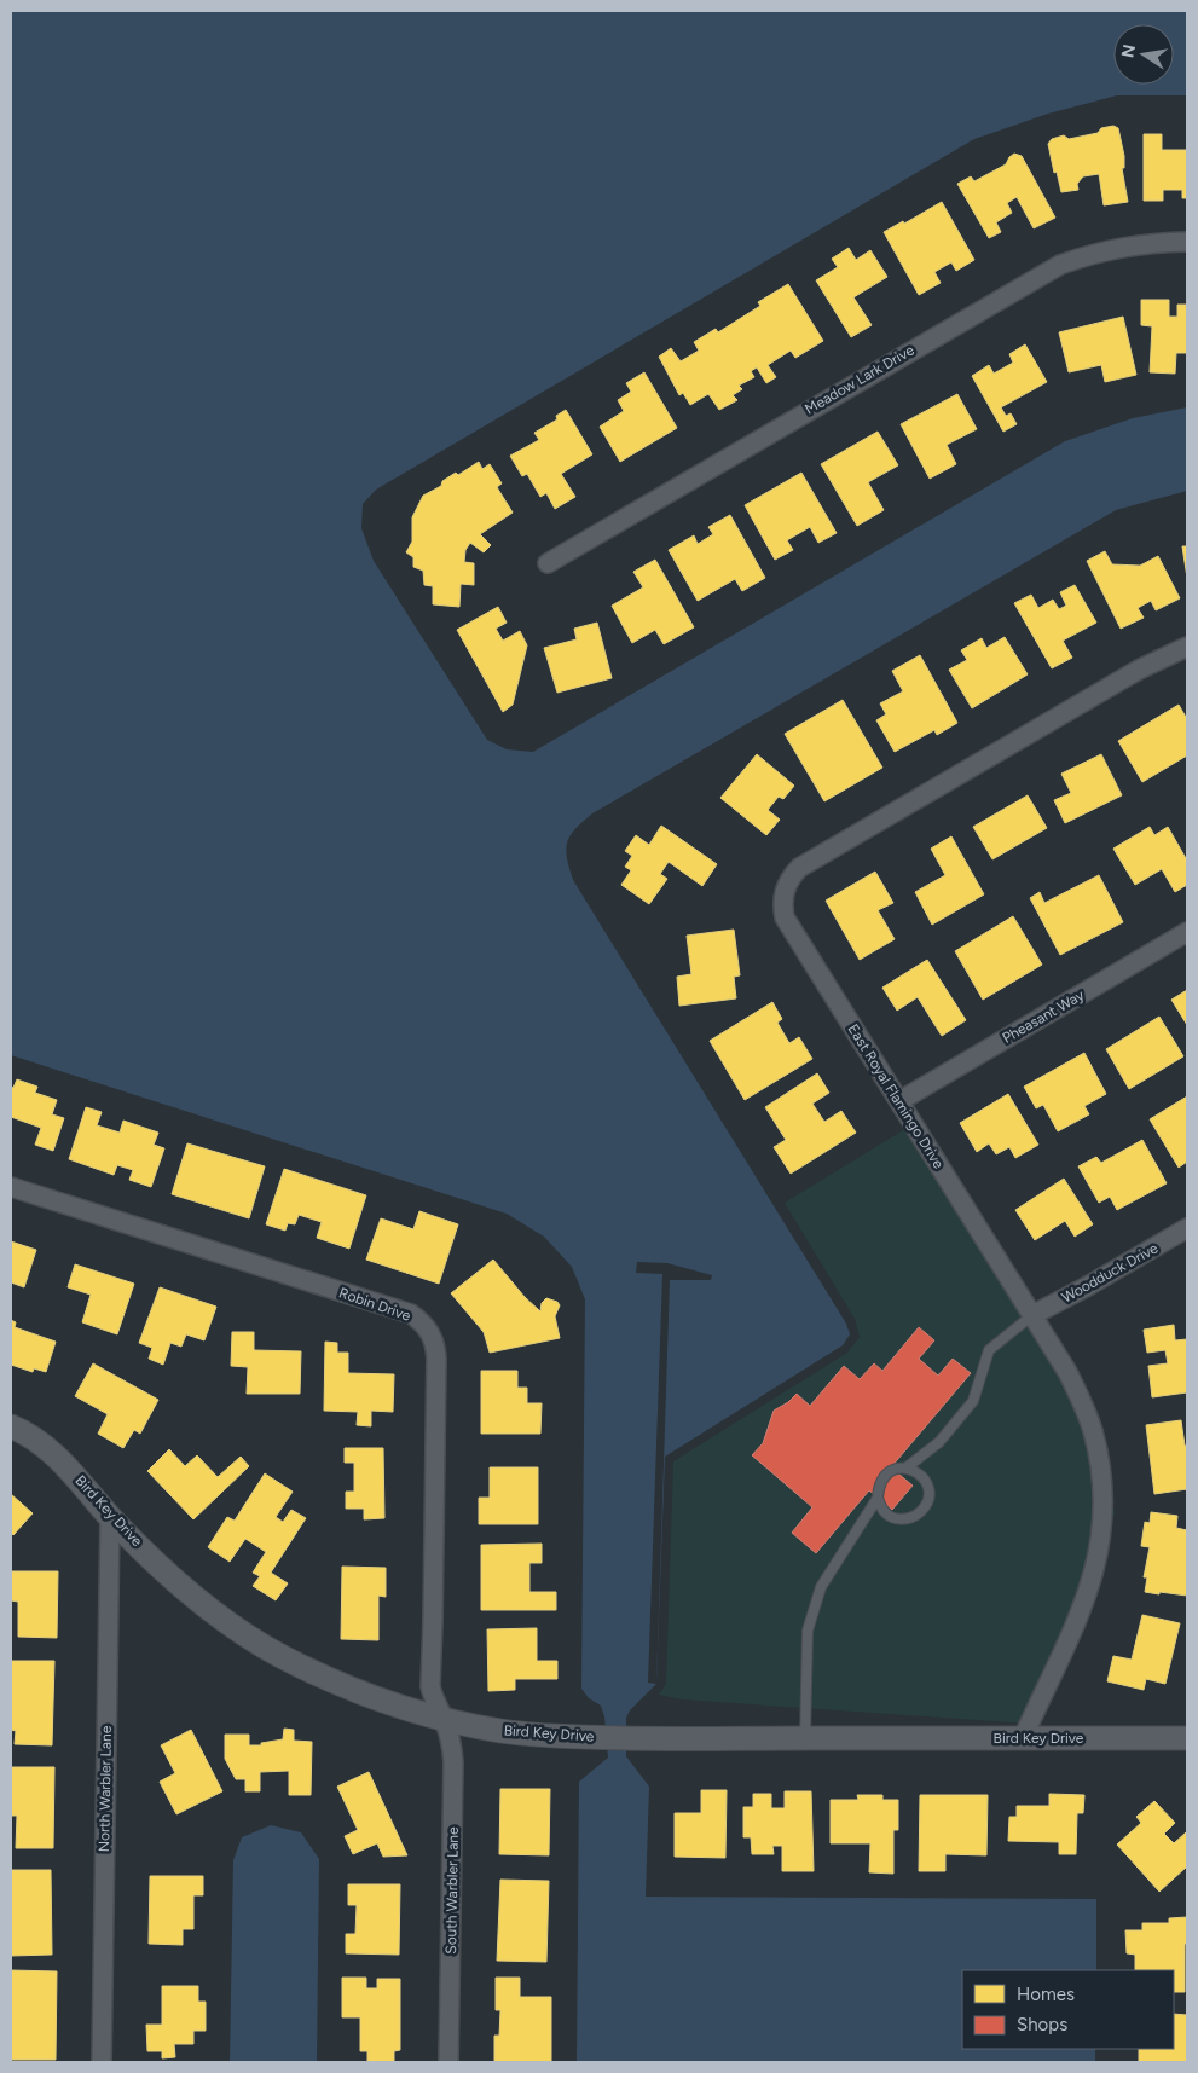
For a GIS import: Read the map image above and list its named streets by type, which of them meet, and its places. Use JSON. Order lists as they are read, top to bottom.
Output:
{
  "streets": {
    "street": [
      "Meadow Lark Drive",
      "Pheasant Way",
      "East Royal Flamingo Drive",
      "Woodduck Drive",
      "Robin Drive",
      "Bird Key Drive",
      "North Warbler Lane",
      "South Warbler Lane"
    ]
  },
  "crossings": [
    ["Pheasant Way", "East Royal Flamingo Drive"],
    ["East Royal Flamingo Drive", "Woodduck Drive"],
    ["East Royal Flamingo Drive", "Bird Key Drive"],
    ["Robin Drive", "Bird Key Drive"],
    ["Robin Drive", "South Warbler Lane"],
    ["Bird Key Drive", "North Warbler Lane"],
    ["Bird Key Drive", "South Warbler Lane"]
  ],
  "legend": ["Homes", "Shops"],
  "north": "left"
}
